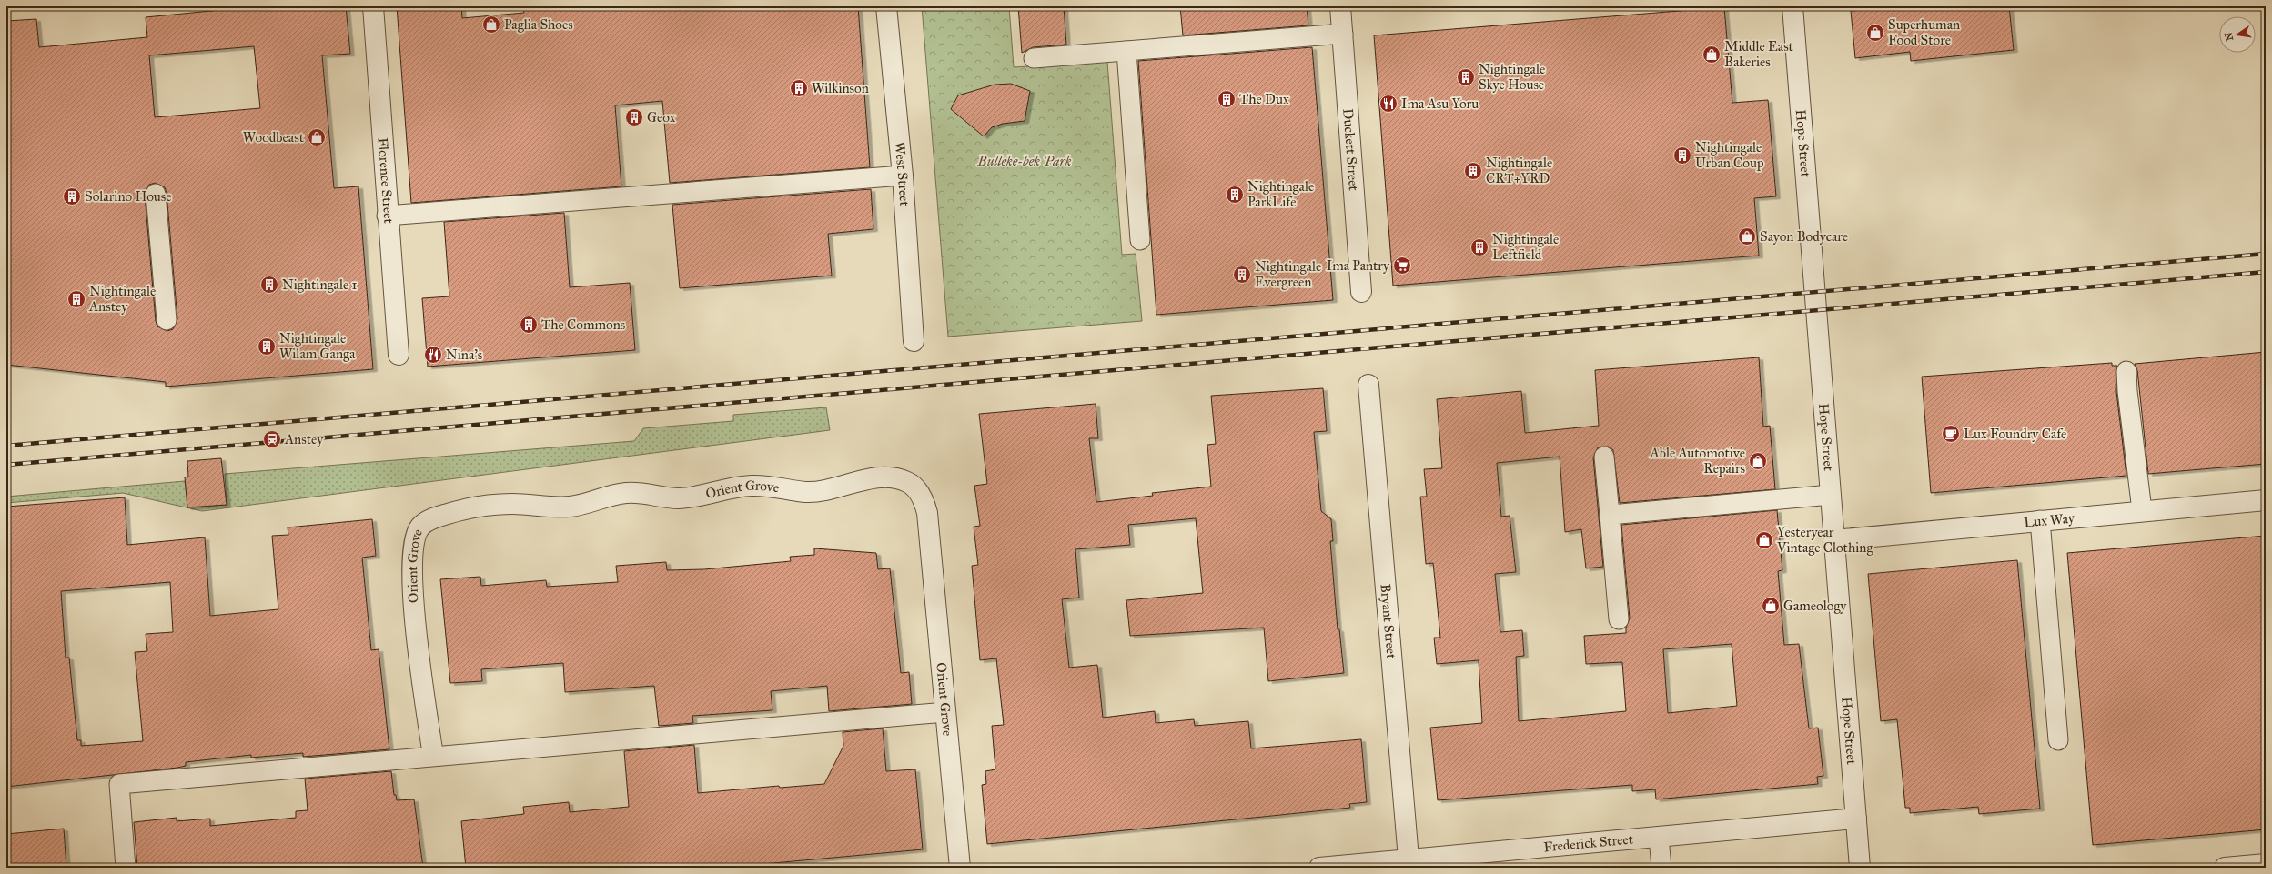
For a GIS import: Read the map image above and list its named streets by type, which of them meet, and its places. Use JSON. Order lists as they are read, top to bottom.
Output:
{
  "streets": {
    "street": [
      "Hope Street",
      "Duckett Street",
      "West Street",
      "Florence Street",
      "Orient Grove",
      "Lux Way",
      "Bryant Street",
      "Frederick Street"
    ]
  },
  "crossings": [
    ["Hope Street", "Lux Way"],
    ["Hope Street", "Frederick Street"],
    ["Bryant Street", "Frederick Street"]
  ],
  "parks": ["Bulleke-bek Park"],
  "places": {
    "shop": [
      "Paglia Shoes",
      "Superhuman Food Store",
      "Middle East Bakeries",
      "Woodbeast",
      "Sayon Bodycare",
      "Able Automotive Repairs",
      "Yesteryear Vintage Clothing",
      "Gameology"
    ],
    "building": [
      "Nightingale Skye House",
      "Wilkinson",
      "The Dux",
      "Geox",
      "Nightingale Urban Coup",
      "Nightingale CRT+YRD",
      "Nightingale ParkLife",
      "Solarino House",
      "Nightingale Leftfield",
      "Nightingale Evergreen",
      "Nightingale 1",
      "Nightingale Anstey",
      "The Commons",
      "Nightingale Wilam Ganga"
    ],
    "restaurant": ["Ima Asu Yoru", "Nina's"],
    "supermarket": ["Ima Pantry"],
    "cafe": ["Lux Foundry Cafe"],
    "station": ["Anstey"]
  },
  "north": "left"
}
